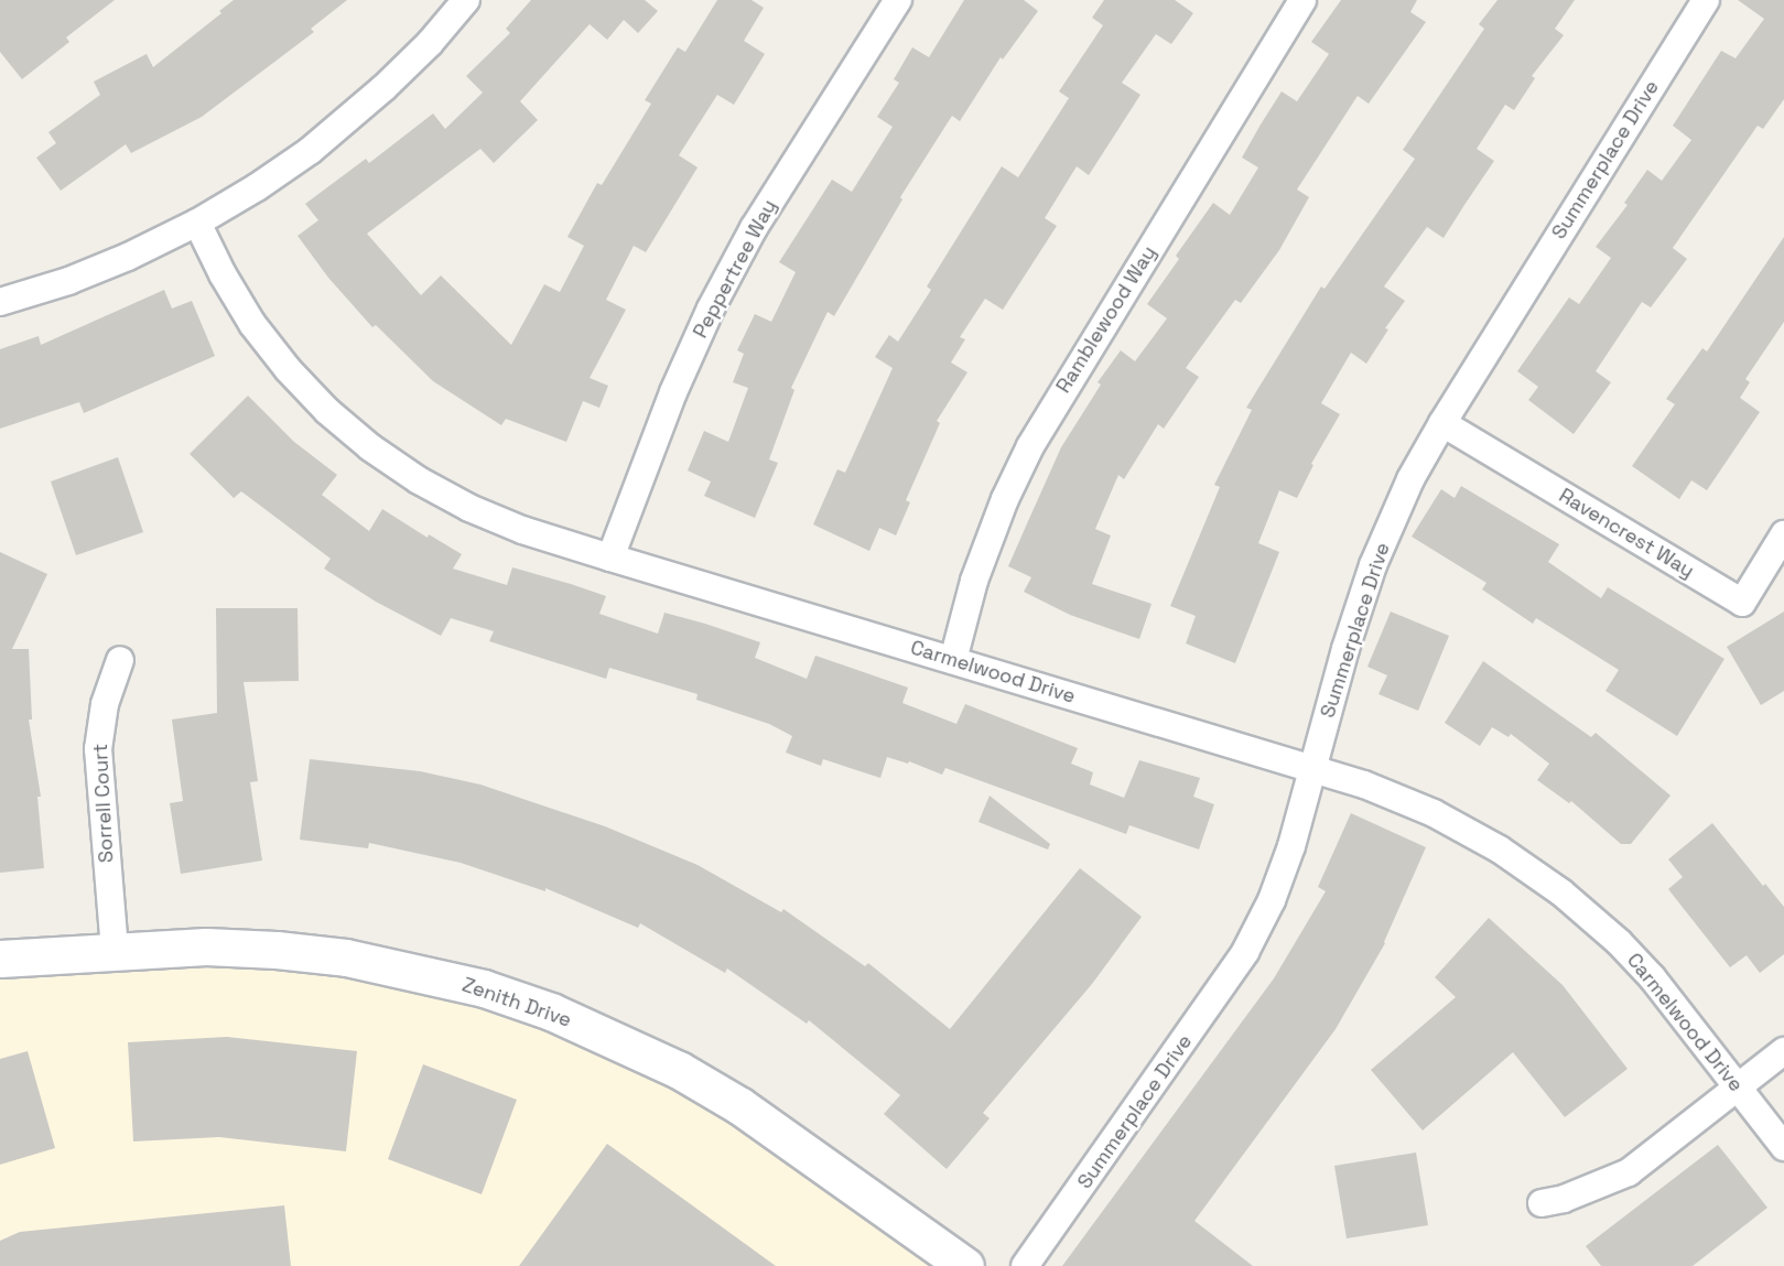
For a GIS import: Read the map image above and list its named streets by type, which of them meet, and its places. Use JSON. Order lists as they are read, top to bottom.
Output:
{
  "streets": {
    "street": [
      "Summerplace Drive",
      "Peppertree Way",
      "Ramblewood Way",
      "Ravencrest Way",
      "Carmelwood Drive",
      "Sorrell Court",
      "Zenith Drive"
    ]
  },
  "crossings": [
    ["Summerplace Drive", "Ravencrest Way"],
    ["Summerplace Drive", "Carmelwood Drive"],
    ["Peppertree Way", "Carmelwood Drive"],
    ["Ramblewood Way", "Carmelwood Drive"],
    ["Sorrell Court", "Zenith Drive"]
  ]
}
